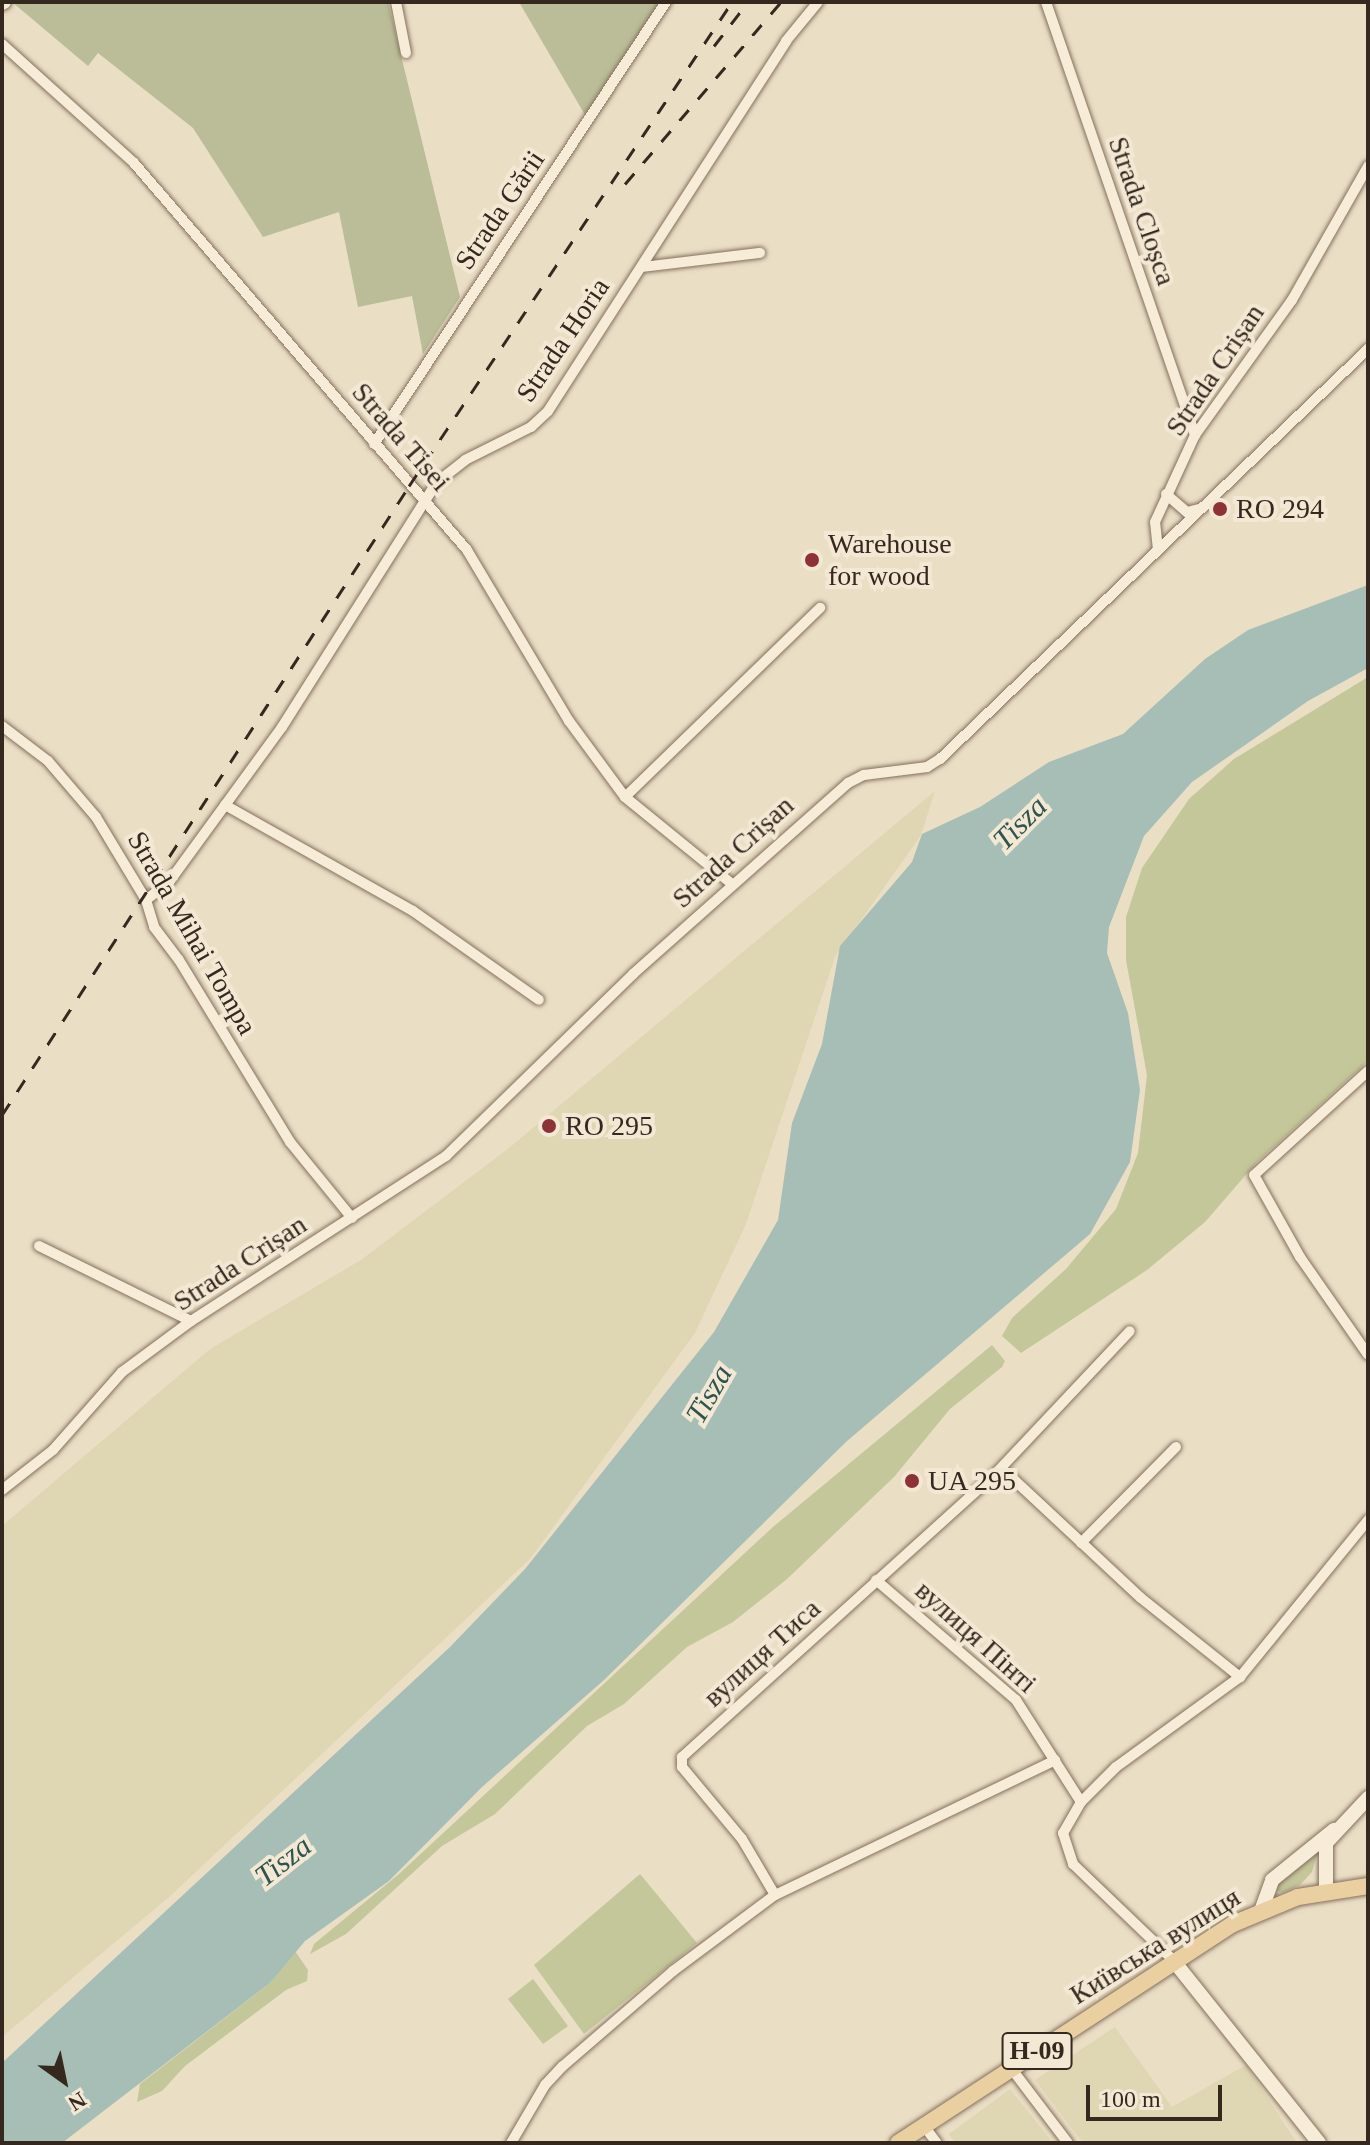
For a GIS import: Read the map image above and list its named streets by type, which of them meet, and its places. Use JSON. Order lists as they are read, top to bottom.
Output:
{
  "streets": {
    "main road": ["Київська вулиця", "Н-09"],
    "street": [
      "Strada Gării",
      "Strada Cloșca",
      "Strada Horia",
      "Strada Crișan",
      "Strada Tisei",
      "Strada Mihai Tompa",
      "вулиця Пінті",
      "вулиця Тиса"
    ]
  },
  "crossings": [
    ["Strada Gării", "Strada Tisei"],
    ["Strada Cloșca", "Strada Crișan"],
    ["Strada Horia", "Strada Tisei"],
    ["Strada Horia", "Strada Mihai Tompa"],
    ["Strada Crișan", "Strada Tisei"],
    ["Strada Crișan", "Strada Mihai Tompa"],
    ["вулиця Пінті", "вулиця Тиса"],
    ["Київська вулиця", "Н-09"]
  ],
  "water": ["Tisza"],
  "places": [
    "RO 294",
    "Warehouse for wood",
    "RO 295",
    "UA 295"
  ],
  "scale_bar": "100 m",
  "north": "bottom right"
}
